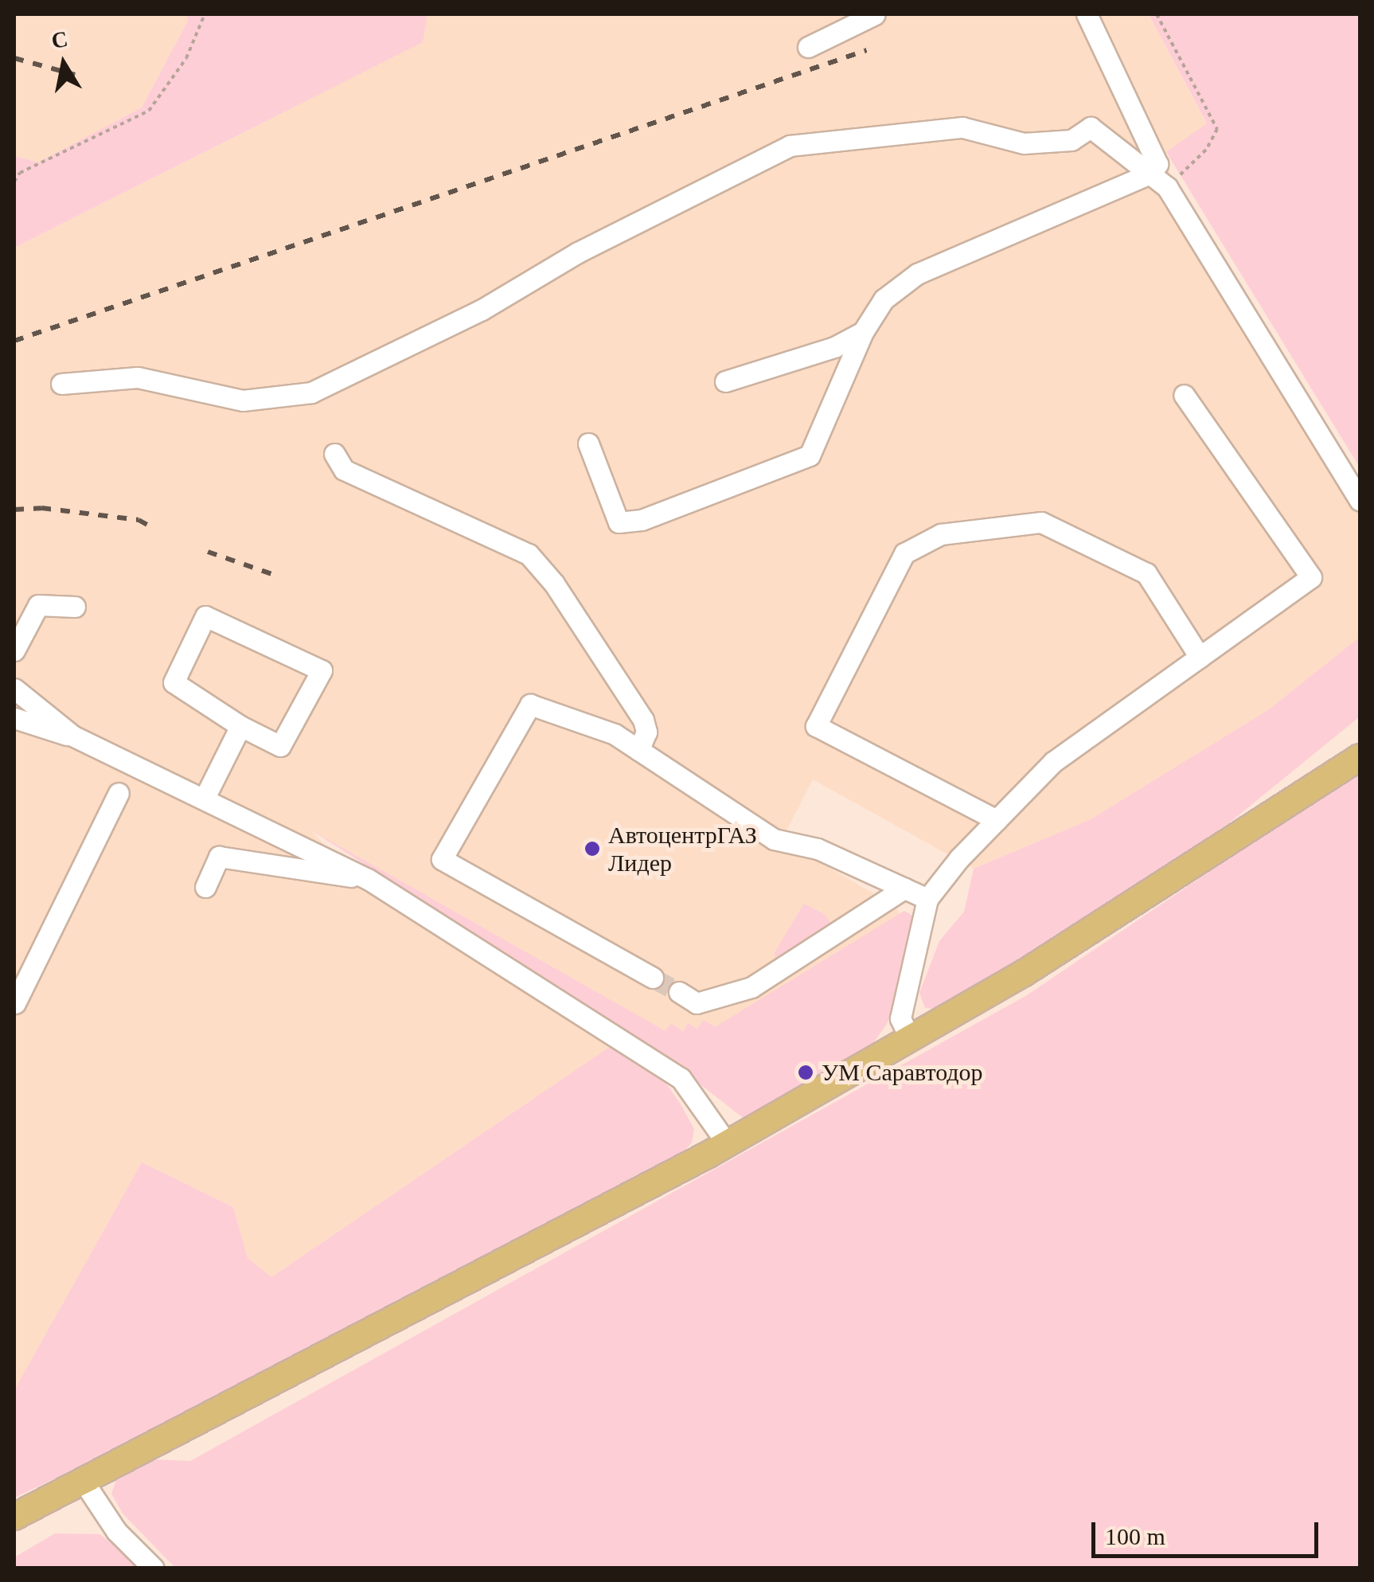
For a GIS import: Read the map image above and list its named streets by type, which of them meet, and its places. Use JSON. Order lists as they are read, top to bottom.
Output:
{
  "places": ["АвтоцентрГАЗ Лидер", "УМ Саравтодор"],
  "scale_bar": "100 m",
  "north": "top"
}
